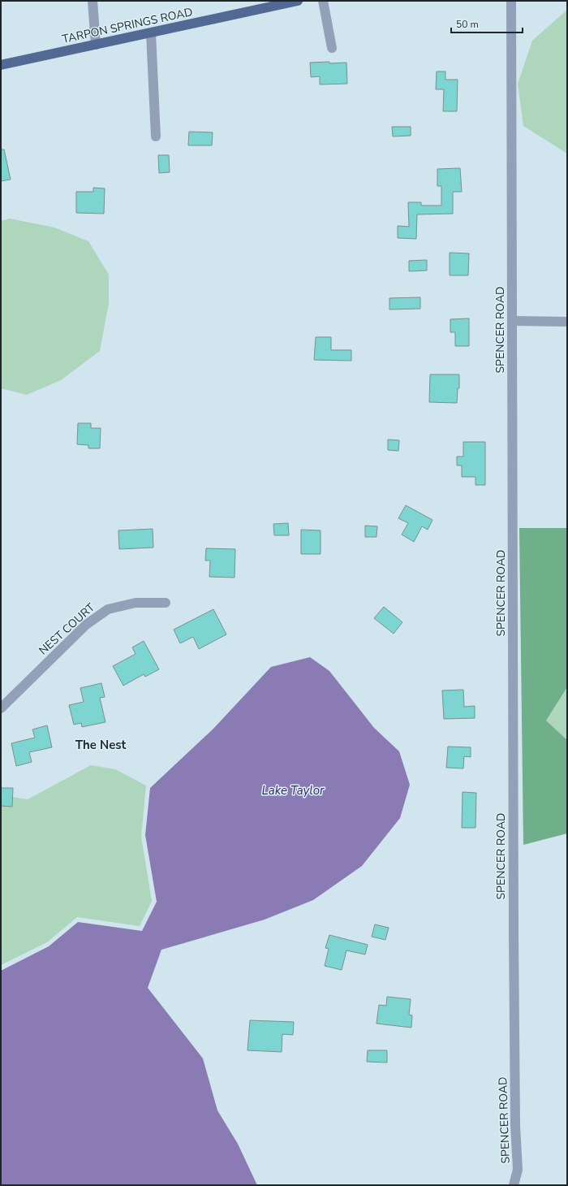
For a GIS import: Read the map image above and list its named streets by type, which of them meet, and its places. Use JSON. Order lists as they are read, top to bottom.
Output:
{
  "streets": {
    "main road": ["TARPON SPRINGS ROAD"],
    "street": ["SPENCER ROAD", "NEST COURT"]
  },
  "districts": ["The Nest"],
  "water": ["Lake Taylor"],
  "scale_bar": "50 m"
}
